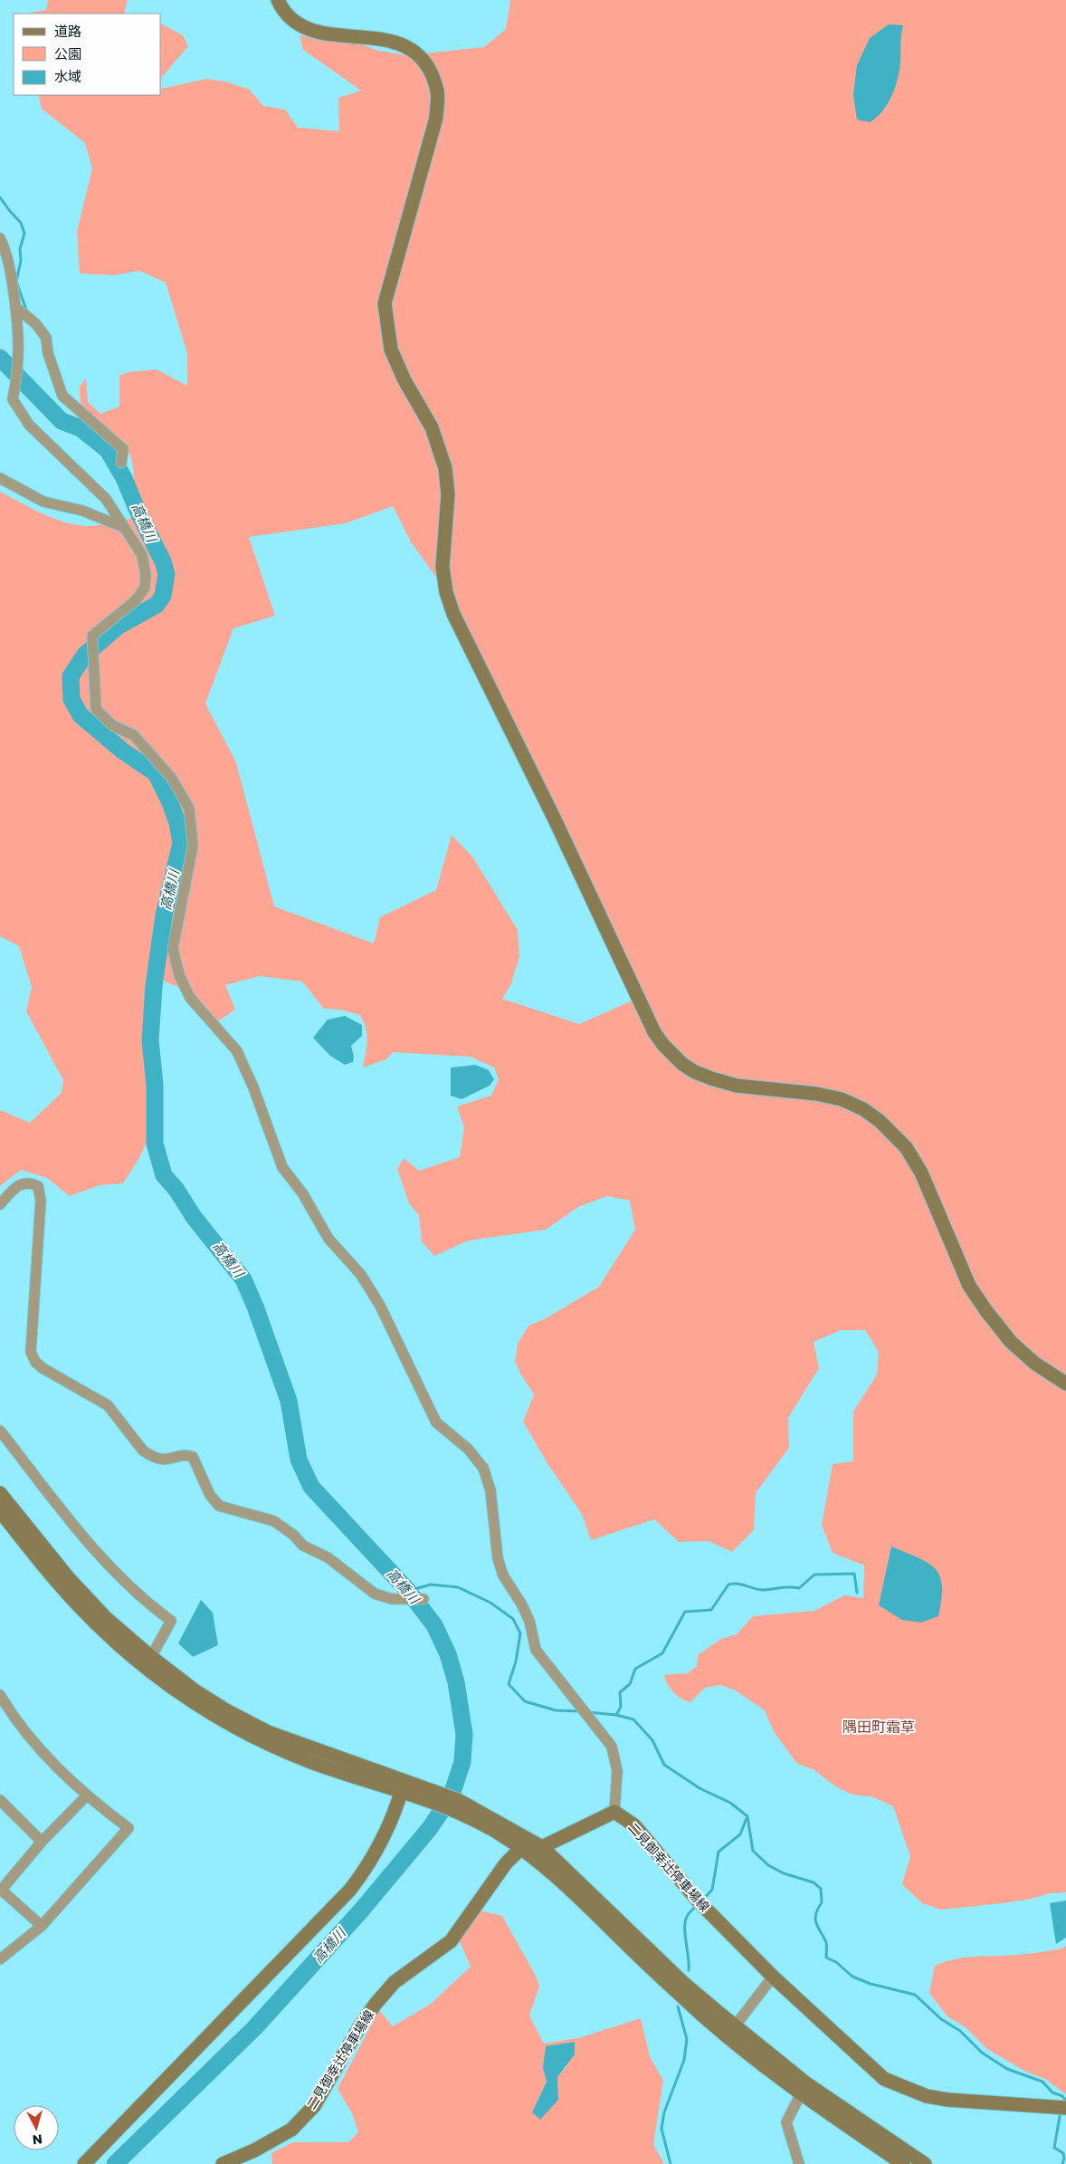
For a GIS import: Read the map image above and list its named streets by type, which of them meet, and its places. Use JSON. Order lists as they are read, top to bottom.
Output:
{
  "streets": {
    "street": ["二見御幸辻停車場線"]
  },
  "districts": ["隅田町霜草"],
  "water": ["高橋川"],
  "legend": ["道路", "公園", "水域"],
  "north": "bottom"
}
